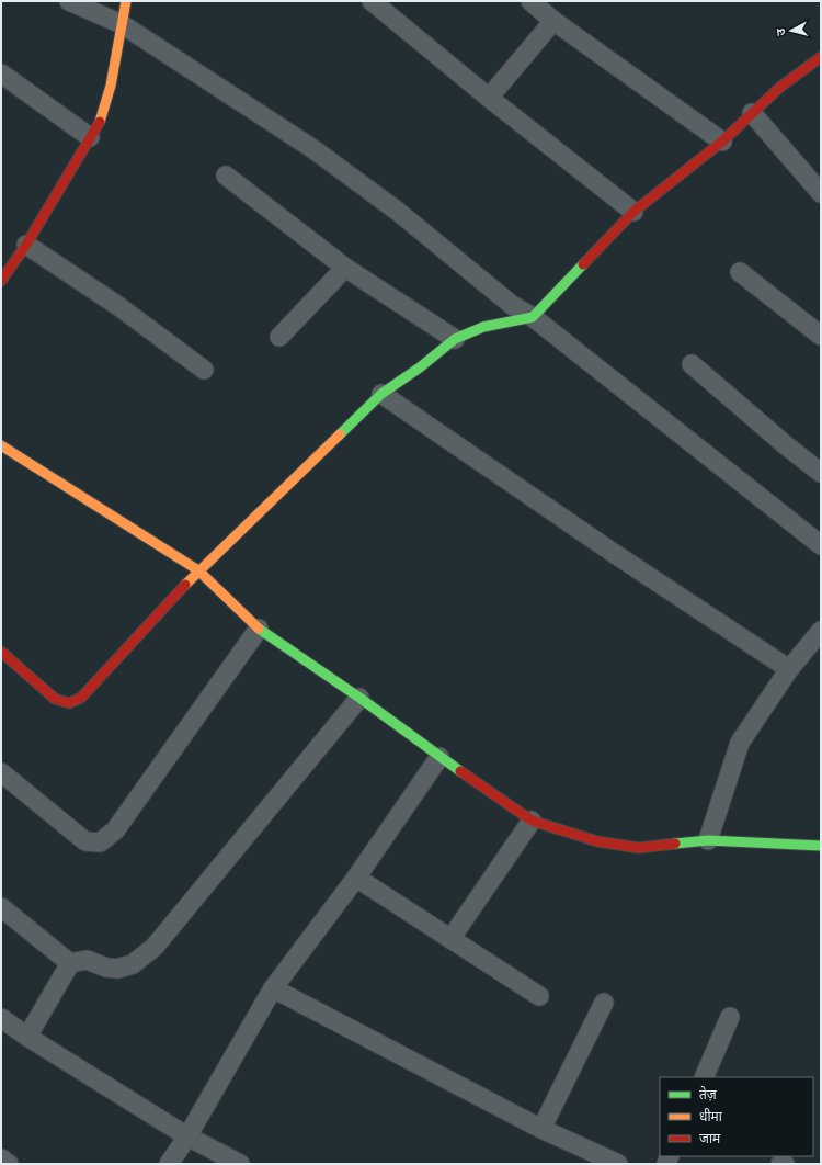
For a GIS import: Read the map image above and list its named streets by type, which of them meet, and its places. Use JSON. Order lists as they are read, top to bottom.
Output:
{
  "legend": ["तेज़", "धीमा", "जाम"],
  "north": "left"
}
